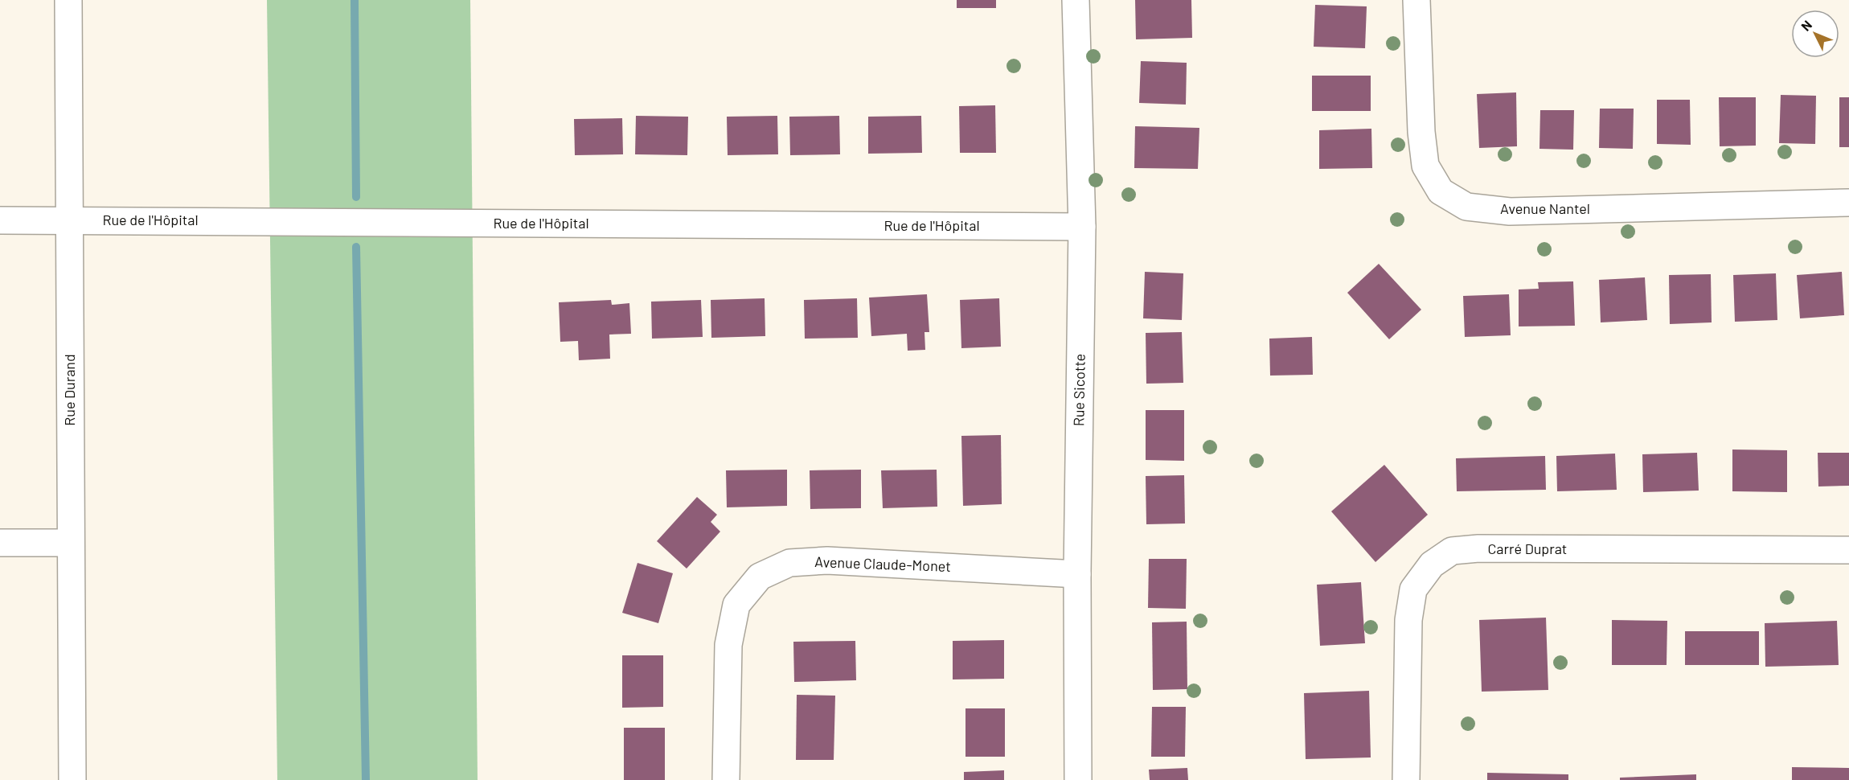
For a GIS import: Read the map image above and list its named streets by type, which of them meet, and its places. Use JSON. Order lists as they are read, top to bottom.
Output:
{
  "streets": {
    "street": [
      "Avenue Nantel",
      "Rue de l'Hôpital",
      "Rue Durand",
      "Rue Sicotte",
      "Carré Duprat",
      "Avenue Claude-Monet"
    ]
  },
  "crossings": [
    ["Rue de l'Hôpital", "Rue Durand"],
    ["Rue de l'Hôpital", "Rue Sicotte"],
    ["Rue Sicotte", "Avenue Claude-Monet"]
  ],
  "north": "top left"
}
